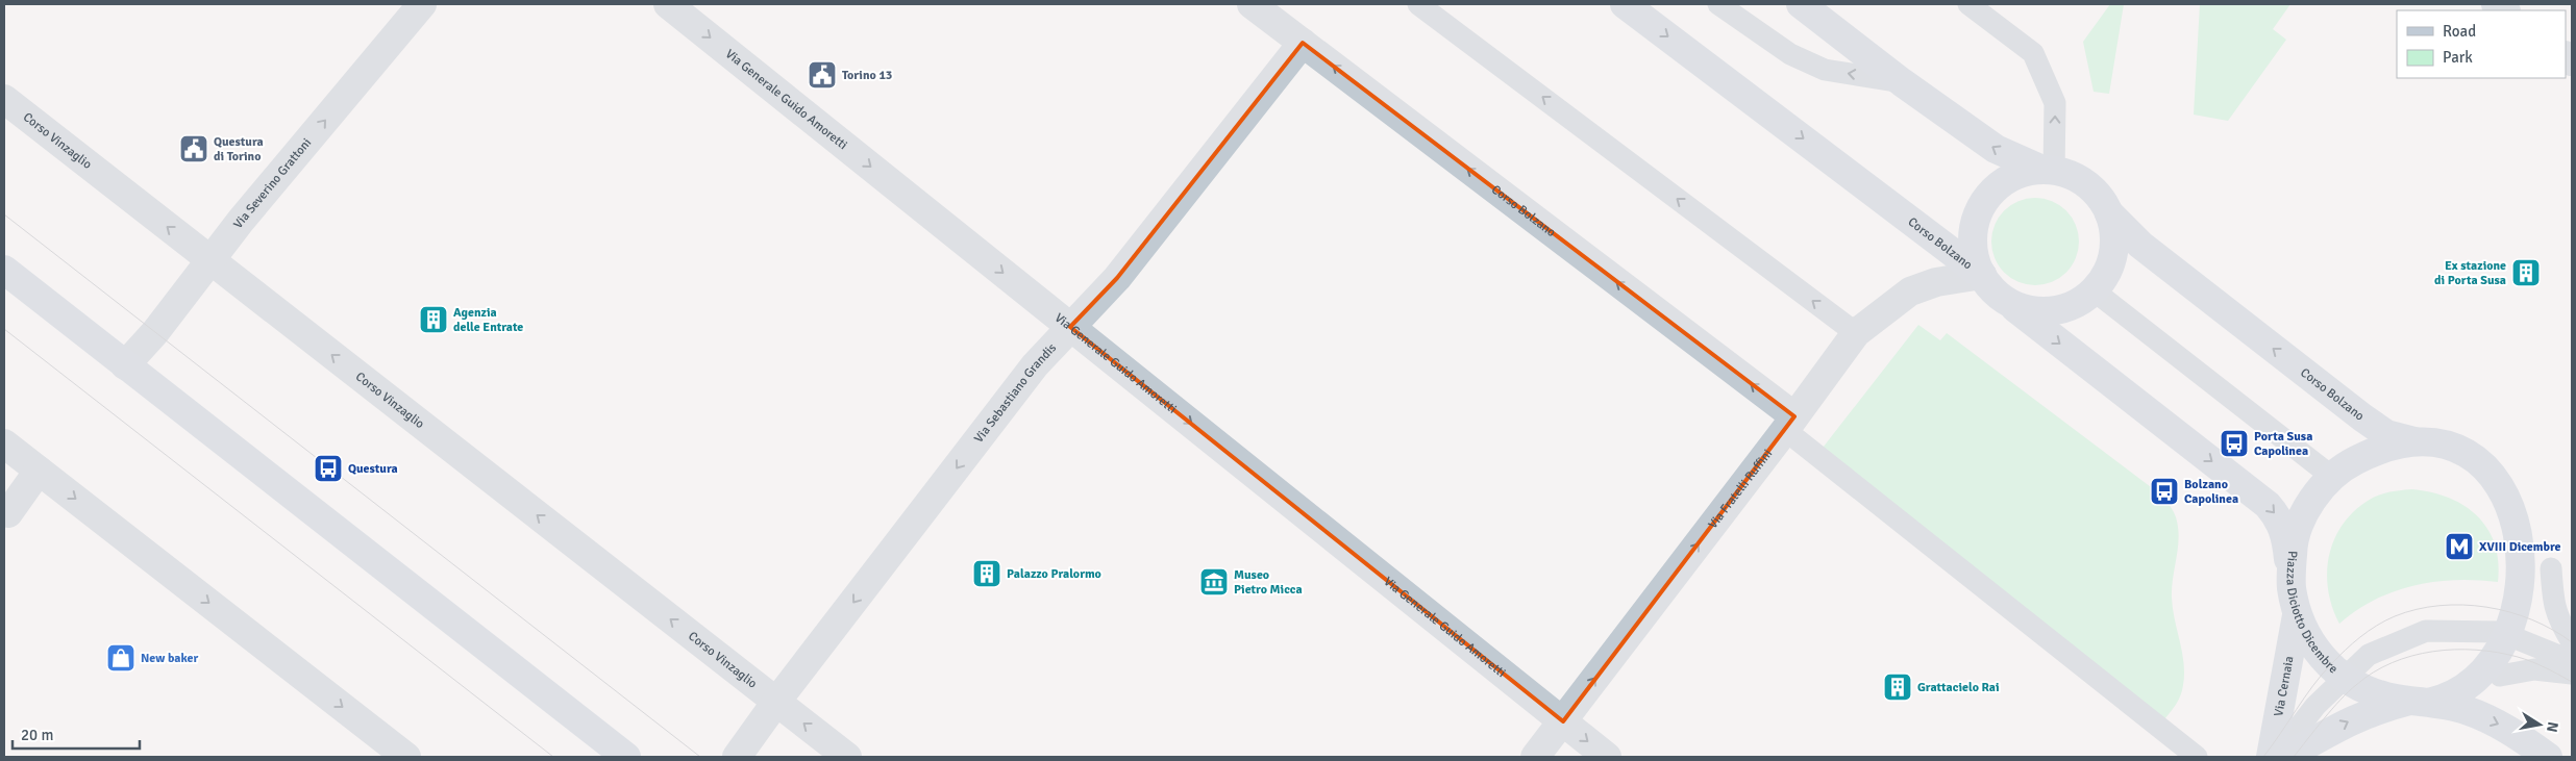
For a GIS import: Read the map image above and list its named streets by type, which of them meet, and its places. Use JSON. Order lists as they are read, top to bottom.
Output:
{
  "streets": {
    "street": [
      "Via Generale Guido Amoretti",
      "Corso Vinzaglio",
      "Via Severino Grattoni",
      "Corso Bolzano",
      "Via Sebastiano Grandis",
      "Via Fratelli Ruffini",
      "Piazza Diciotto Dicembre",
      "Via Cernaia"
    ]
  },
  "crossings": [
    ["Via Generale Guido Amoretti", "Via Sebastiano Grandis"],
    ["Via Generale Guido Amoretti", "Via Fratelli Ruffini"],
    ["Corso Vinzaglio", "Via Severino Grattoni"],
    ["Corso Vinzaglio", "Via Sebastiano Grandis"],
    ["Corso Bolzano", "Via Sebastiano Grandis"],
    ["Corso Bolzano", "Via Fratelli Ruffini"],
    ["Corso Bolzano", "Piazza Diciotto Dicembre"],
    ["Piazza Diciotto Dicembre", "Via Cernaia"]
  ],
  "one_way": [
    "Via Generale Guido Amoretti",
    "Via Severino Grattoni",
    "Via Sebastiano Grandis",
    "Via Fratelli Ruffini"
  ],
  "places": {
    "public building": ["Torino 13", "Questura di Torino"],
    "building": [
      "Ex stazione di Porta Susa",
      "Agenzia delle Entrate",
      "Palazzo Pralormo",
      "Grattacielo Rai"
    ],
    "bus stop": ["Porta Susa Capolinea", "Questura", "Bolzano Capolinea"],
    "metro station": ["XVIII Dicembre"],
    "museum": ["Museo Pietro Micca"],
    "shop": ["New baker"]
  },
  "legend": ["Road", "Park"],
  "scale_bar": "20 m",
  "north": "right"
}
